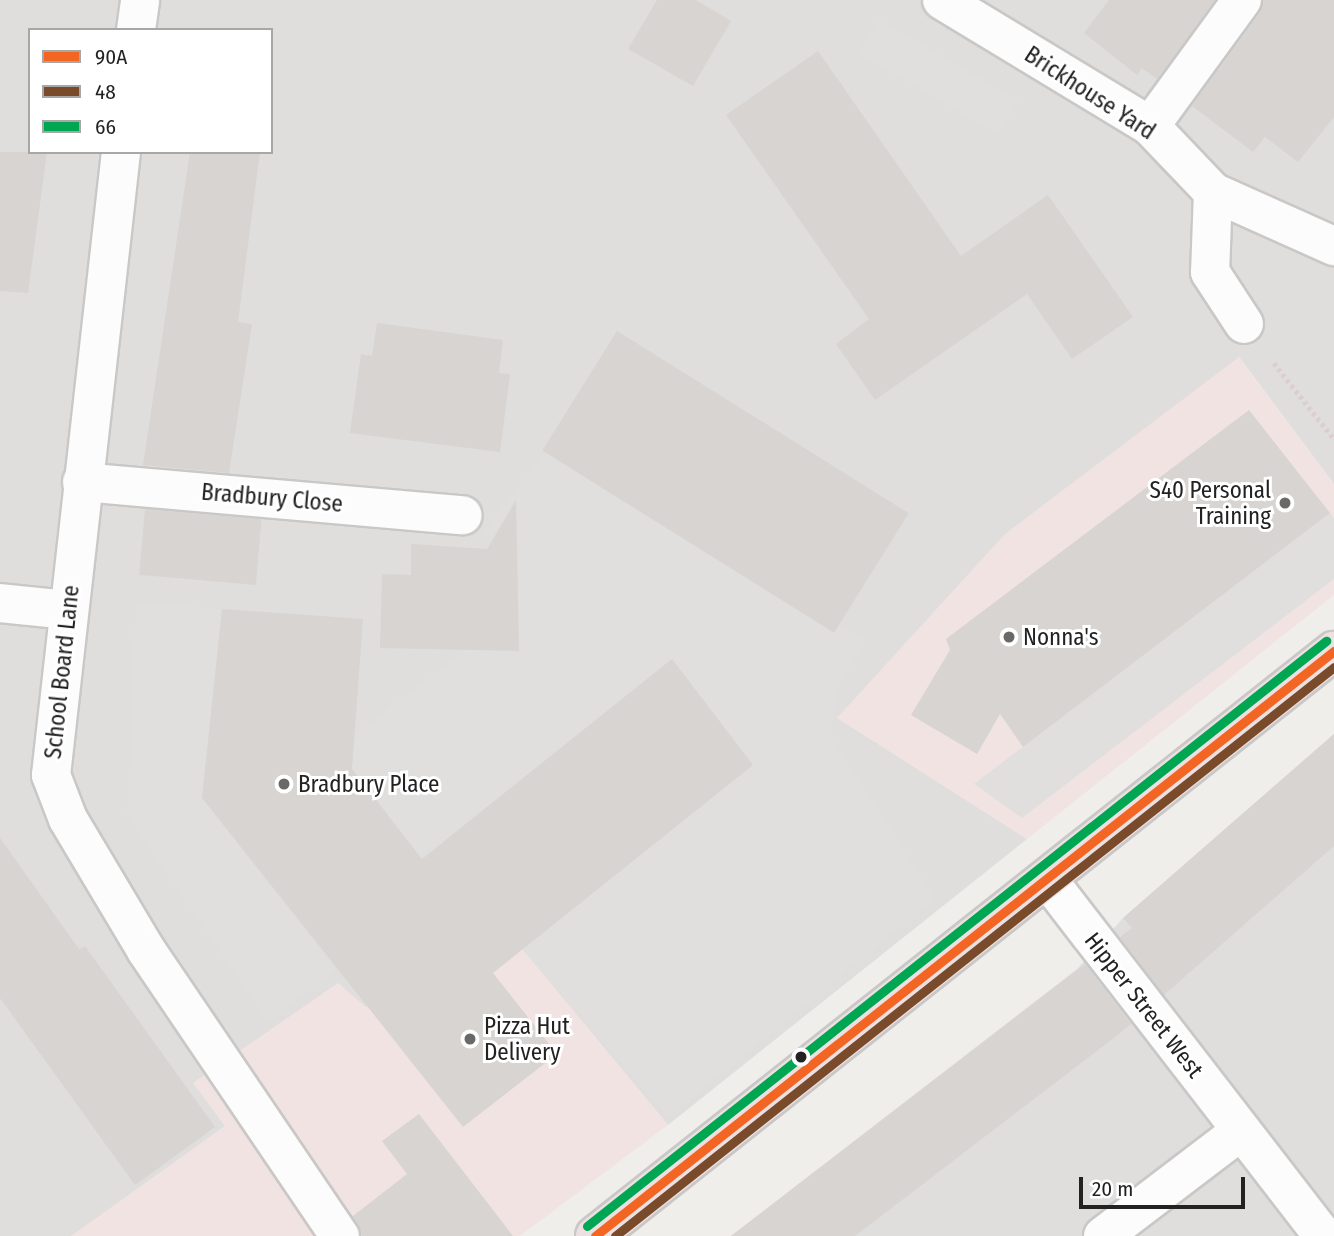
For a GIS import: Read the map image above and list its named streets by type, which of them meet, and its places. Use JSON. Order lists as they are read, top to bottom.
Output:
{
  "streets": {
    "street": [
      "Brickhouse Yard",
      "Bradbury Close",
      "School Board Lane",
      "Hipper Street West"
    ]
  },
  "crossings": [
    ["Bradbury Close", "School Board Lane"]
  ],
  "places": [
    "S40 Personal Training",
    "Nonna's",
    "Bradbury Place",
    "Pizza Hut Delivery"
  ],
  "lines": ["transit line 66", "transit line 90A", "transit line 48"],
  "legend": ["90A", "48", "66"],
  "scale_bar": "20 m"
}
